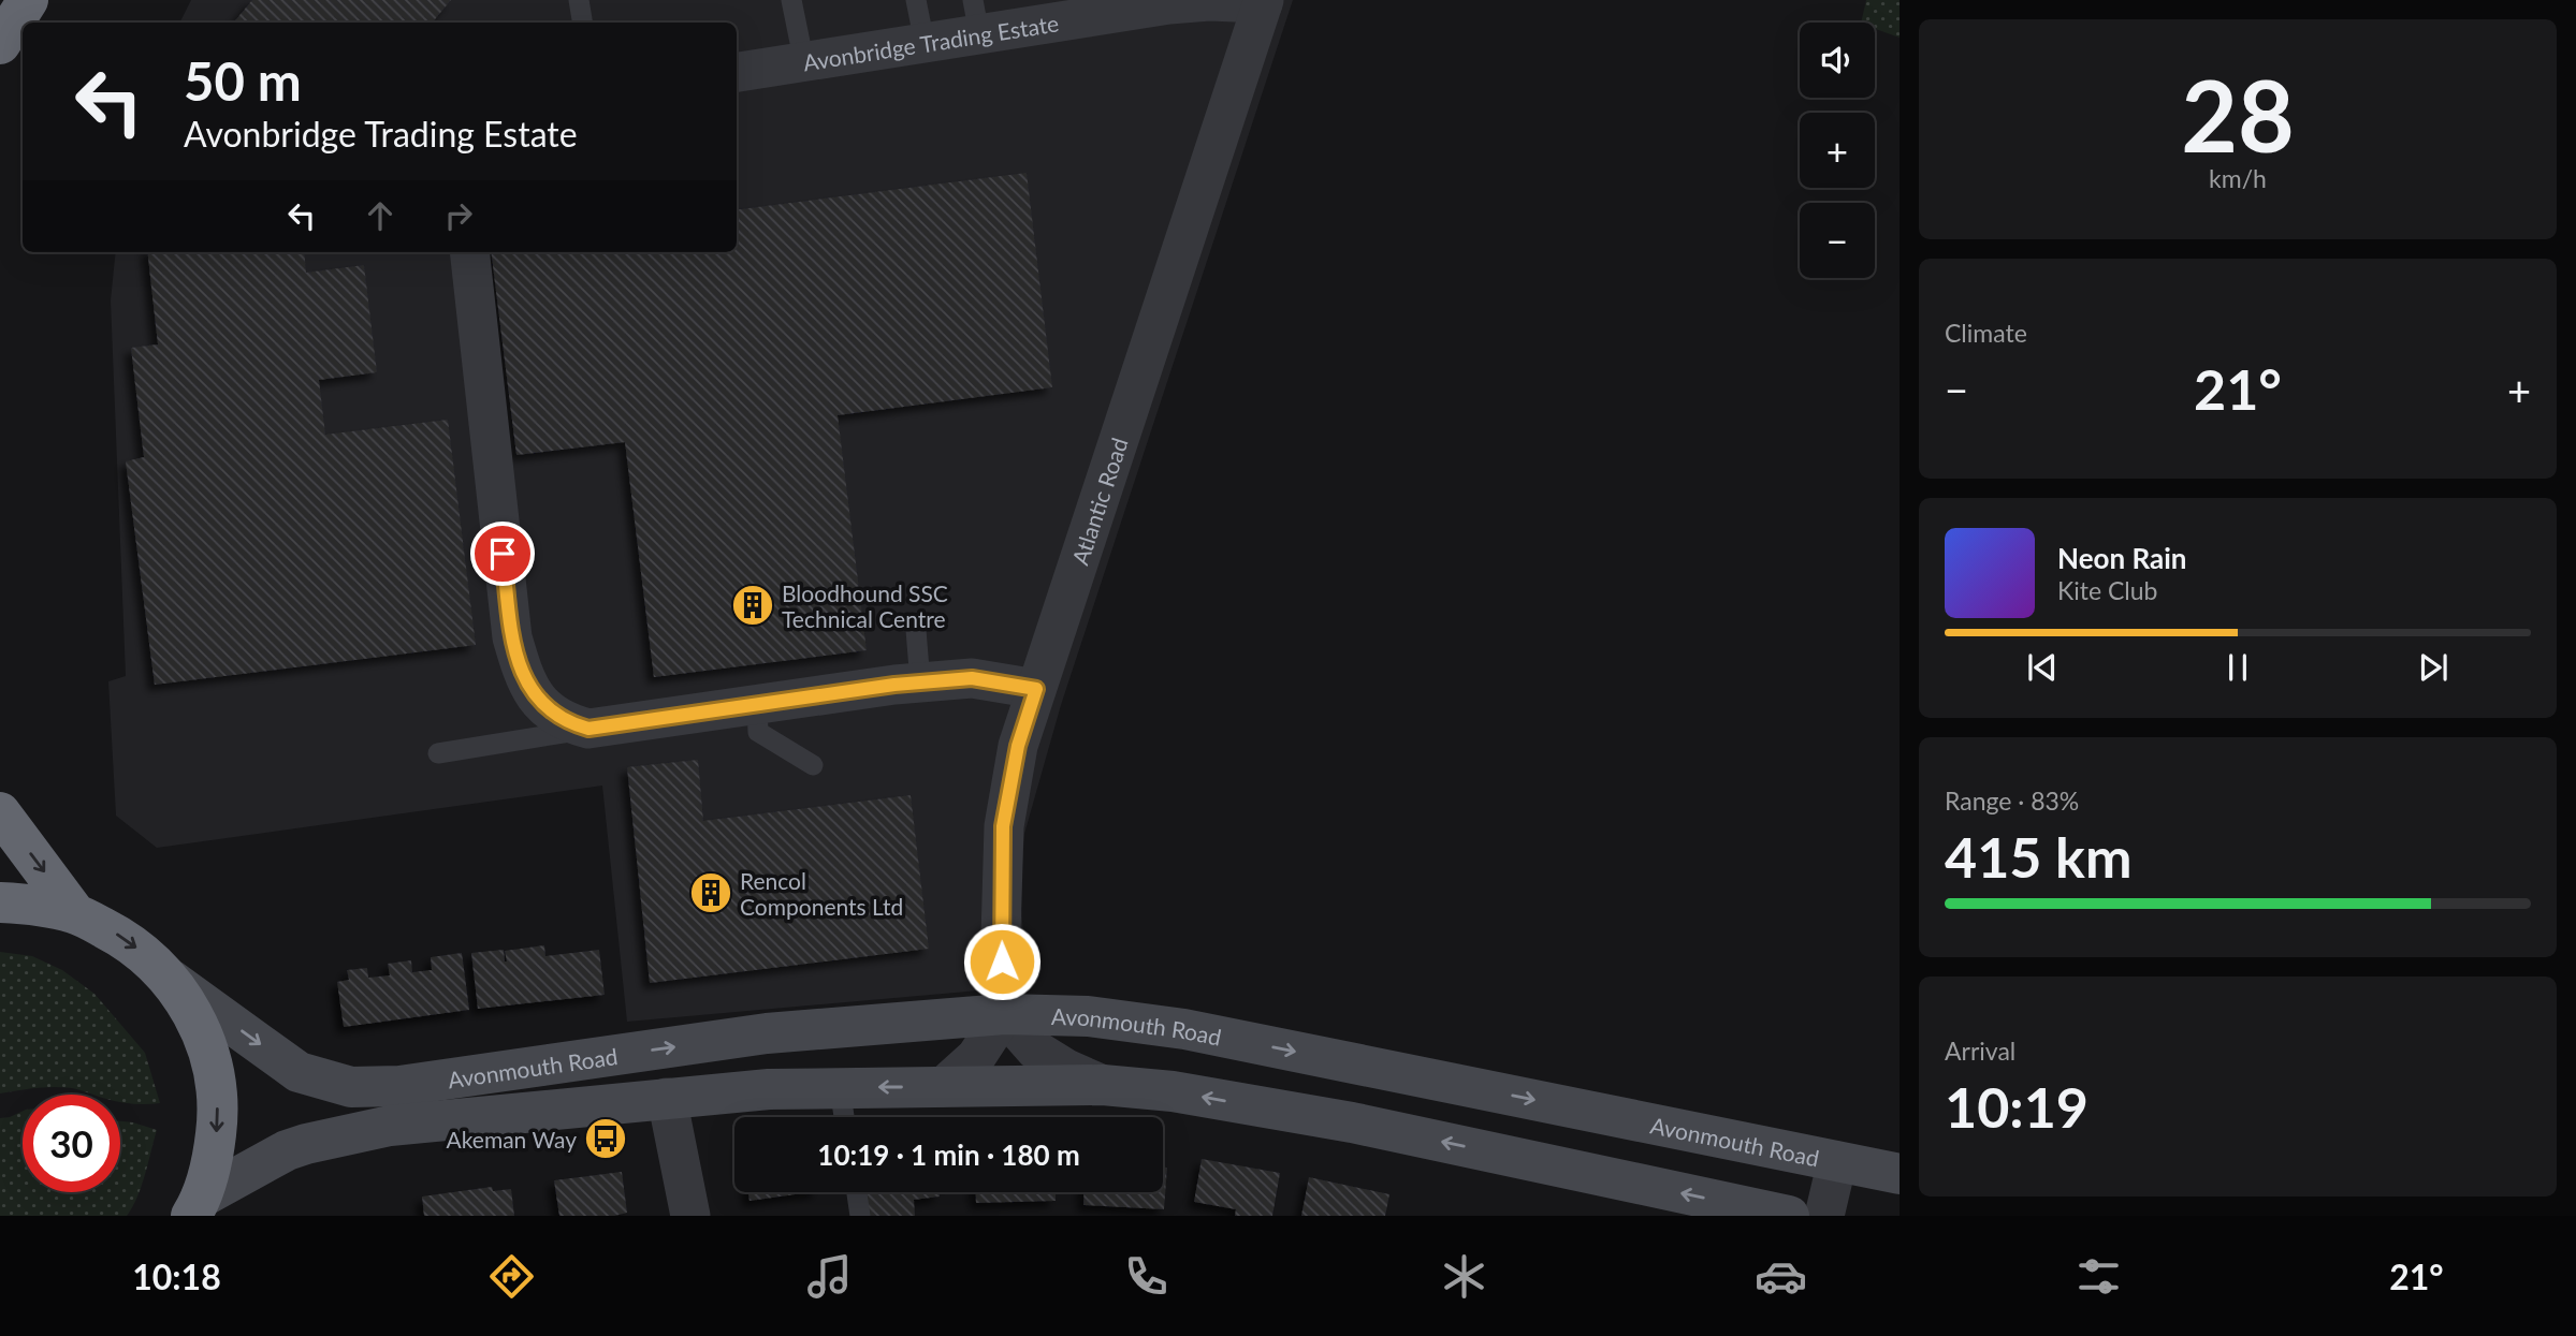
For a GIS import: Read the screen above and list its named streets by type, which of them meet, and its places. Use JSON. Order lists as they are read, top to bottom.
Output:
{
  "streets": {
    "main road": ["Avonmouth Road"],
    "street": ["Avonbridge Trading Estate", "Atlantic Road"]
  },
  "crossings": [
    ["Avonbridge Trading Estate", "Atlantic Road"],
    ["Atlantic Road", "Avonmouth Road"]
  ],
  "places": {
    "building": ["Bloodhound SSC Technical Centre", "Rencol Components Ltd"],
    "bus stop": ["Akeman Way"]
  },
  "page": {
    "tile": [
      ["28", "km/h"],
      "Climate",
      ["Range · 83%", "415 km"],
      ["Arrival", "10:19"]
    ],
    "map_buttons": ["+", "−"],
    "turn": ["50 m", "Avonbridge Trading Estate"],
    "heat": ["−", "21°", "+"],
    "song": ["Neon Rain", "Kite Club"],
    "limit": "30",
    "trip": "10:19 · 1 min · 180 m",
    "tabs": ["10:18", "21°"]
  }
}
